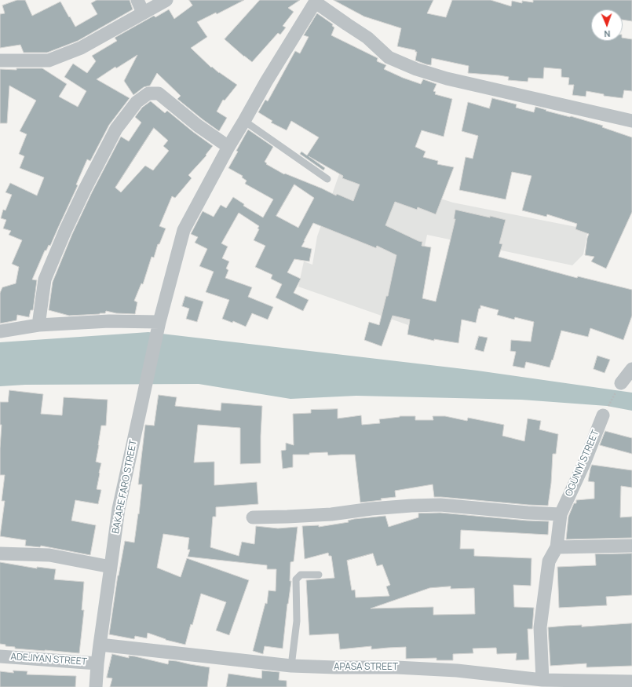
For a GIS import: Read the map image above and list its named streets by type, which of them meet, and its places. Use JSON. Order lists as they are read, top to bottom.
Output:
{
  "streets": {
    "street": [
      "OGUNIYI STREET",
      "BAKARE FARO STREET",
      "ADEJIYAN STREET",
      "APASA STREET"
    ]
  },
  "crossings": [
    ["BAKARE FARO STREET", "ADEJIYAN STREET"],
    ["BAKARE FARO STREET", "APASA STREET"]
  ],
  "north": "bottom"
}
